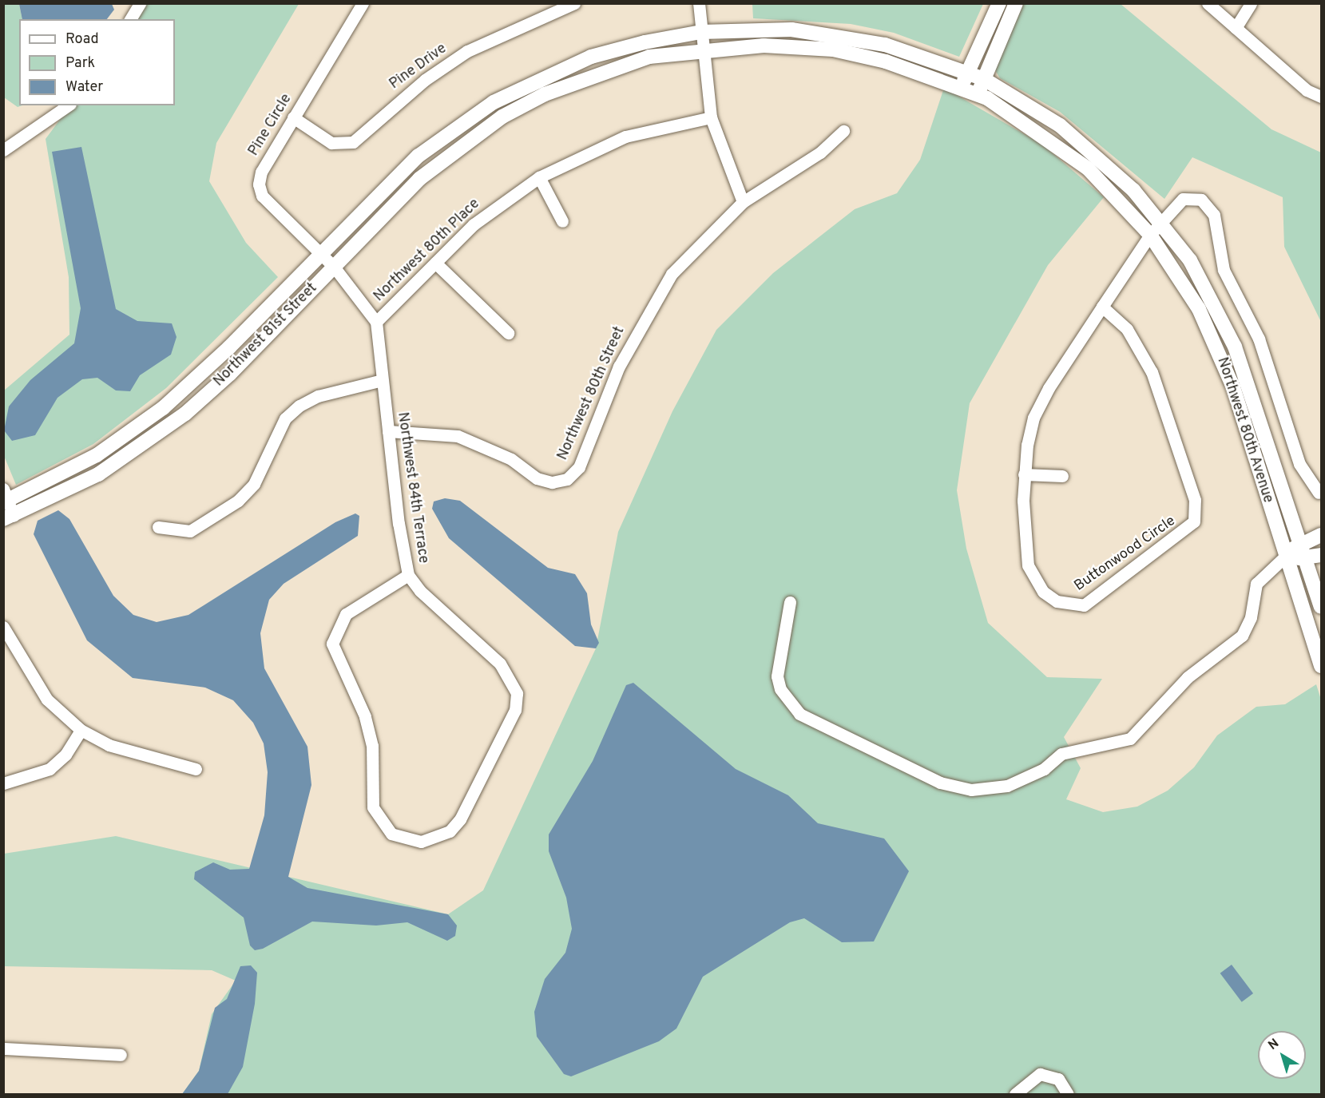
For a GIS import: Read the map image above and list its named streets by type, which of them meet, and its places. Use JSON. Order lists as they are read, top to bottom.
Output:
{
  "streets": {
    "street": [
      "Pine Drive",
      "Pine Circle",
      "Northwest 80th Place",
      "Northwest 81st Street",
      "Northwest 80th Street",
      "Northwest 80th Avenue",
      "Northwest 84th Terrace",
      "Buttonwood Circle"
    ]
  },
  "crossings": [
    ["Pine Drive", "Pine Circle"],
    ["Pine Circle", "Northwest 81st Street"],
    ["Northwest 80th Place", "Northwest 84th Terrace"],
    ["Northwest 81st Street", "Northwest 80th Avenue"],
    ["Northwest 80th Street", "Northwest 84th Terrace"],
    ["Northwest 80th Avenue", "Buttonwood Circle"]
  ],
  "legend": ["Road", "Park", "Water"],
  "north": "top left"
}
